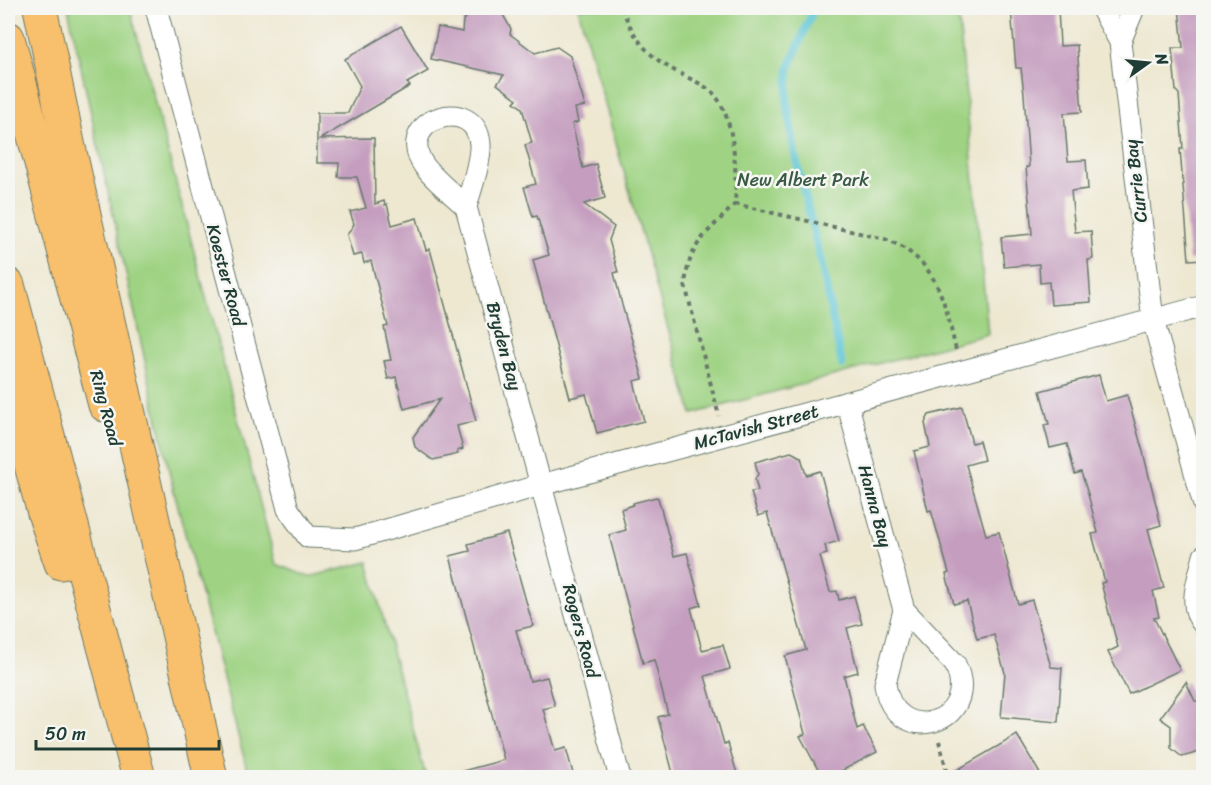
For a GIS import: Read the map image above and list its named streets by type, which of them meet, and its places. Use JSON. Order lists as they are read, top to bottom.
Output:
{
  "streets": {
    "highway": ["Ring Road"],
    "street": [
      "Currie Bay",
      "Koester Road",
      "Bryden Bay",
      "McTavish Street",
      "Hanna Bay",
      "Rogers Road"
    ]
  },
  "crossings": [
    ["Currie Bay", "McTavish Street"],
    ["Koester Road", "McTavish Street"],
    ["Bryden Bay", "McTavish Street"],
    ["Bryden Bay", "Rogers Road"],
    ["McTavish Street", "Hanna Bay"],
    ["McTavish Street", "Rogers Road"]
  ],
  "parks": ["New Albert Park"],
  "scale_bar": "50 m",
  "north": "right"
}
